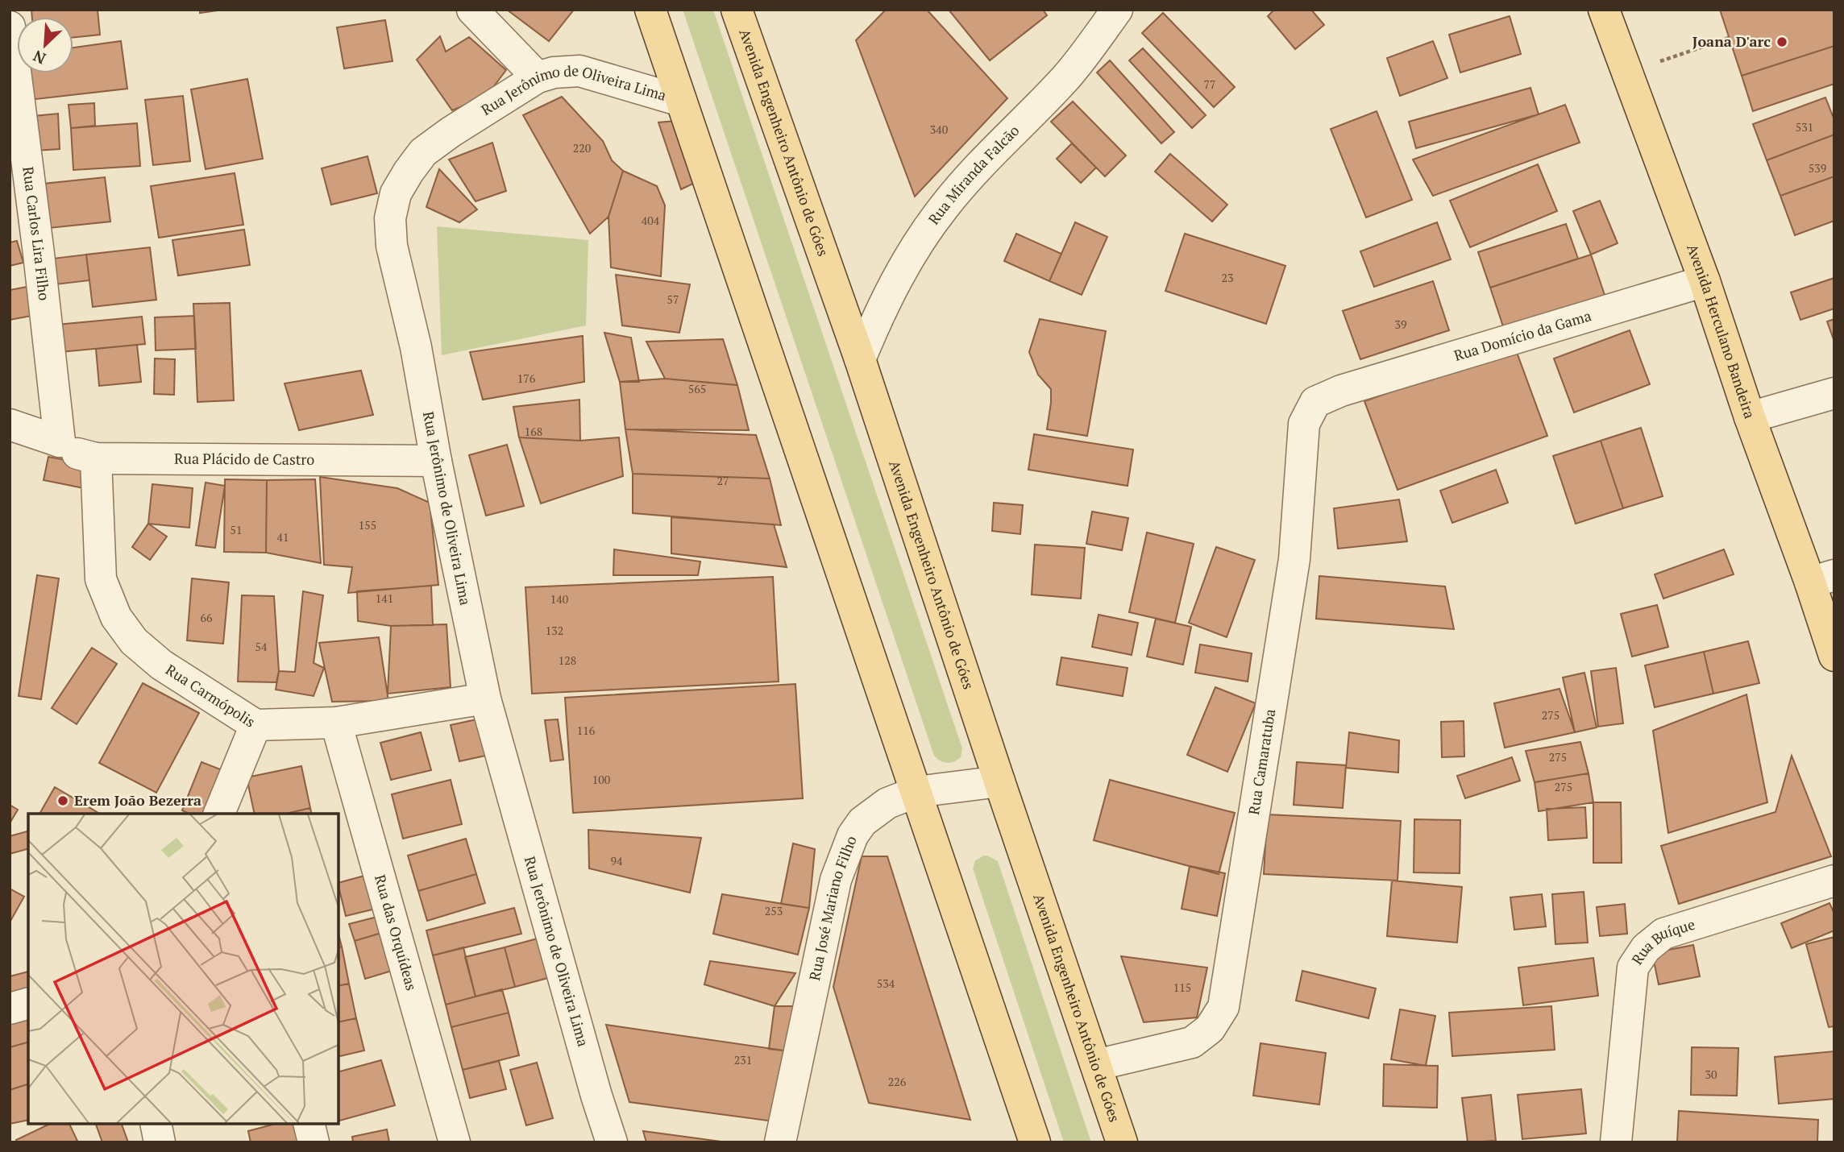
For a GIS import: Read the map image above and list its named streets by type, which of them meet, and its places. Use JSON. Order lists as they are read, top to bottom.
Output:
{
  "streets": {
    "main road": ["Avenida Engenheiro Antônio de Góes", "Avenida Herculano Bandeira"],
    "street": [
      "Rua Jerônimo de Oliveira Lima",
      "Rua Miranda Falcão",
      "Rua Carlos Lira Filho",
      "Rua Domício da Gama",
      "Rua Plácido de Castro",
      "Rua Carmópolis",
      "Rua Camaratuba",
      "Rua José Mariano Filho",
      "Rua das Orquídeas",
      "Rua Buíque"
    ]
  },
  "crossings": [
    ["Rua Jerônimo de Oliveira Lima", "Rua Plácido de Castro"],
    ["Rua Jerônimo de Oliveira Lima", "Rua Carmópolis"],
    ["Avenida Engenheiro Antônio de Góes", "Rua Miranda Falcão"],
    ["Avenida Engenheiro Antônio de Góes", "Rua Camaratuba"],
    ["Avenida Engenheiro Antônio de Góes", "Rua José Mariano Filho"],
    ["Rua Carlos Lira Filho", "Rua Plácido de Castro"],
    ["Avenida Herculano Bandeira", "Rua Domício da Gama"],
    ["Rua Domício da Gama", "Rua Camaratuba"],
    ["Rua Plácido de Castro", "Rua Carmópolis"],
    ["Rua Carmópolis", "Rua das Orquídeas"]
  ],
  "places": ["Joana D'arc", "Erem João Bezerra"],
  "house_numbers": [
    "77",
    "531",
    "340",
    "220",
    "539",
    "404",
    "23",
    "57",
    "39",
    "176",
    "565",
    "168",
    "27",
    "155",
    "51",
    "41",
    "141",
    "140",
    "66",
    "132",
    "54",
    "128",
    "275",
    "116",
    "275",
    "100",
    "275",
    "94",
    "253",
    "534",
    "115",
    "231",
    "30",
    "226"
  ],
  "north": "bottom left"
}
